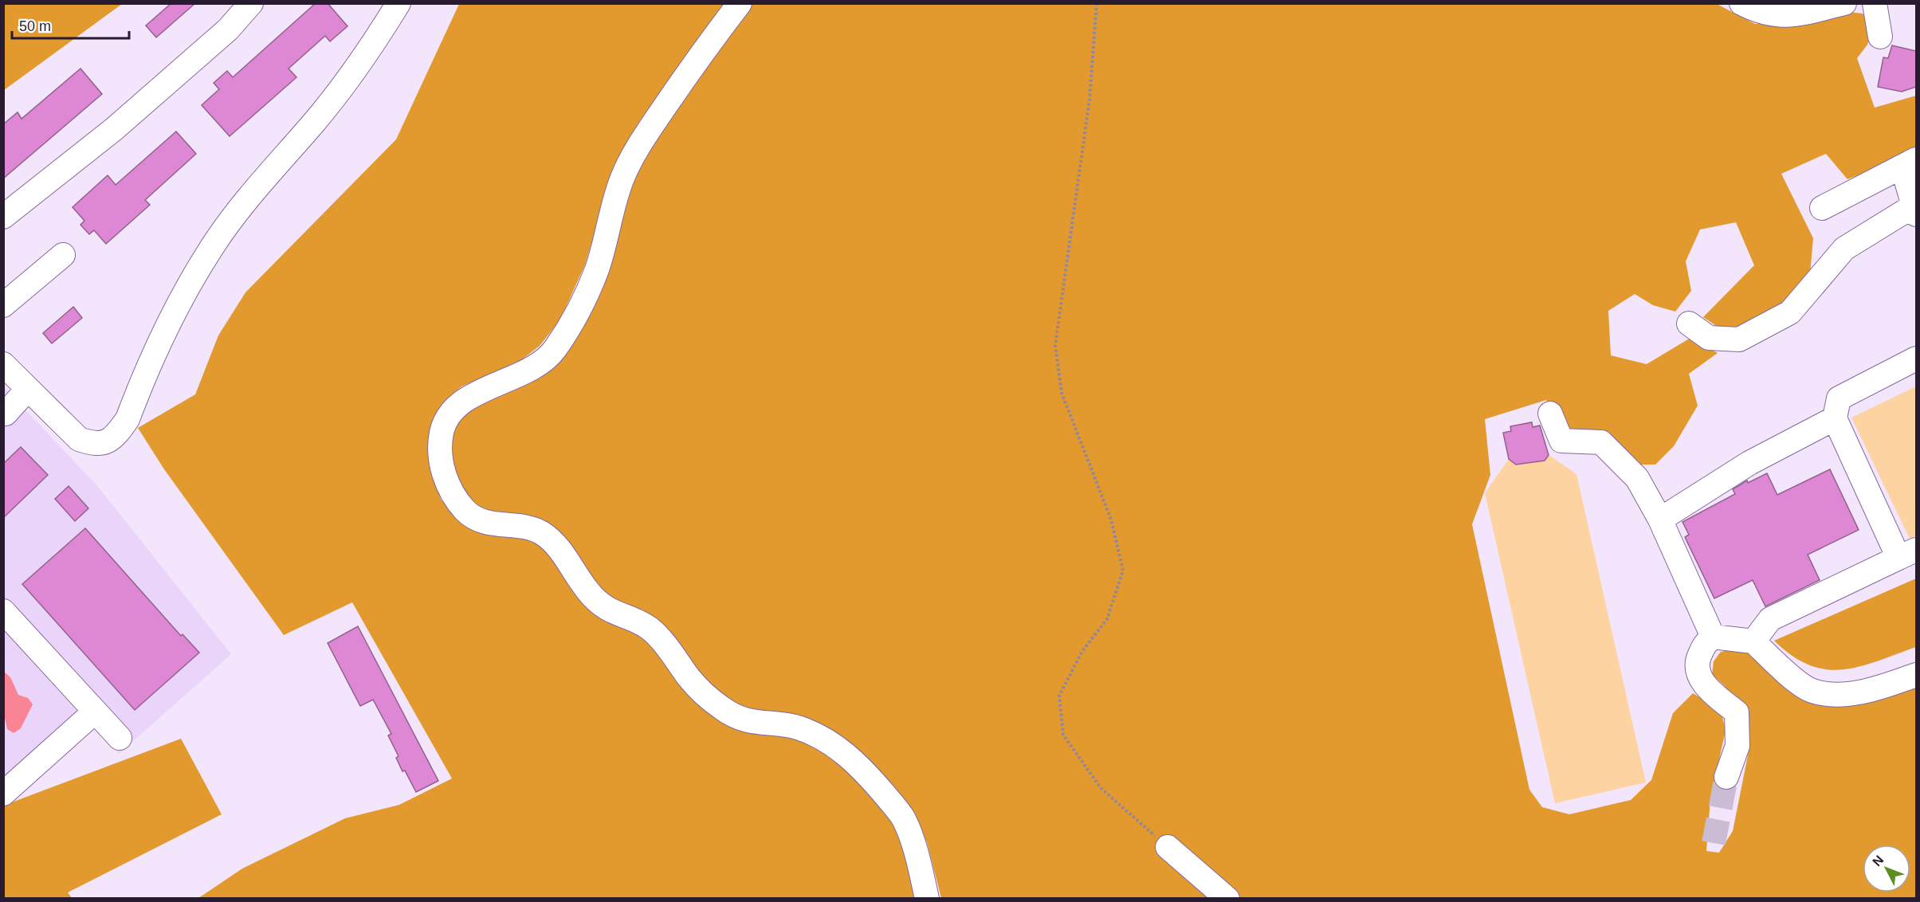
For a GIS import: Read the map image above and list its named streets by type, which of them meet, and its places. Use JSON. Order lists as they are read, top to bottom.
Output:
{
  "scale_bar": "50 m",
  "north": "top left"
}
